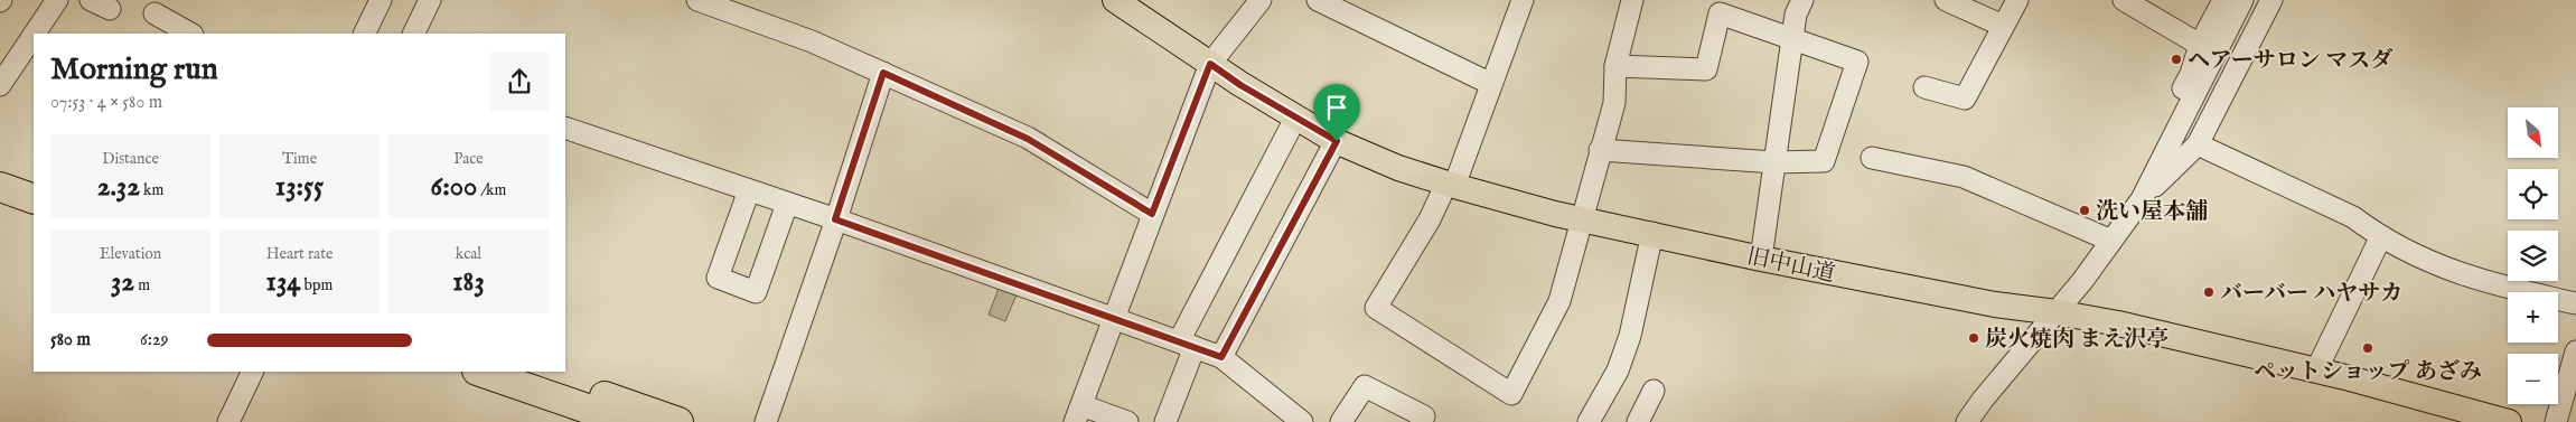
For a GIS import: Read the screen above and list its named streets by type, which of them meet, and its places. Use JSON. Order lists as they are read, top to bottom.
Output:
{
  "streets": {
    "main road": ["旧中山道"]
  },
  "places": [
    "ヘアーサロン マスダ",
    "洗い屋本舗",
    "バーバー ハヤサカ",
    "炭火焼肉 まえ沢亭",
    "ペットショップ あざみ"
  ],
  "north": "bottom right",
  "page": {
    "heading": ["Morning run", "07:53 · 4 × 580 m"],
    "map_buttons": ["+", "−"],
    "stats": [
      ["Distance", "2.32 km"],
      ["Time", "13:55"],
      ["Pace", "6:00 /km"],
      ["Elevation", "32 m"],
      ["Heart rate", "134 bpm"],
      ["kcal", "183"]
    ],
    "list": [
      {
        "name": "580 m",
        "note": "6:29"
      }
    ]
  }
}
